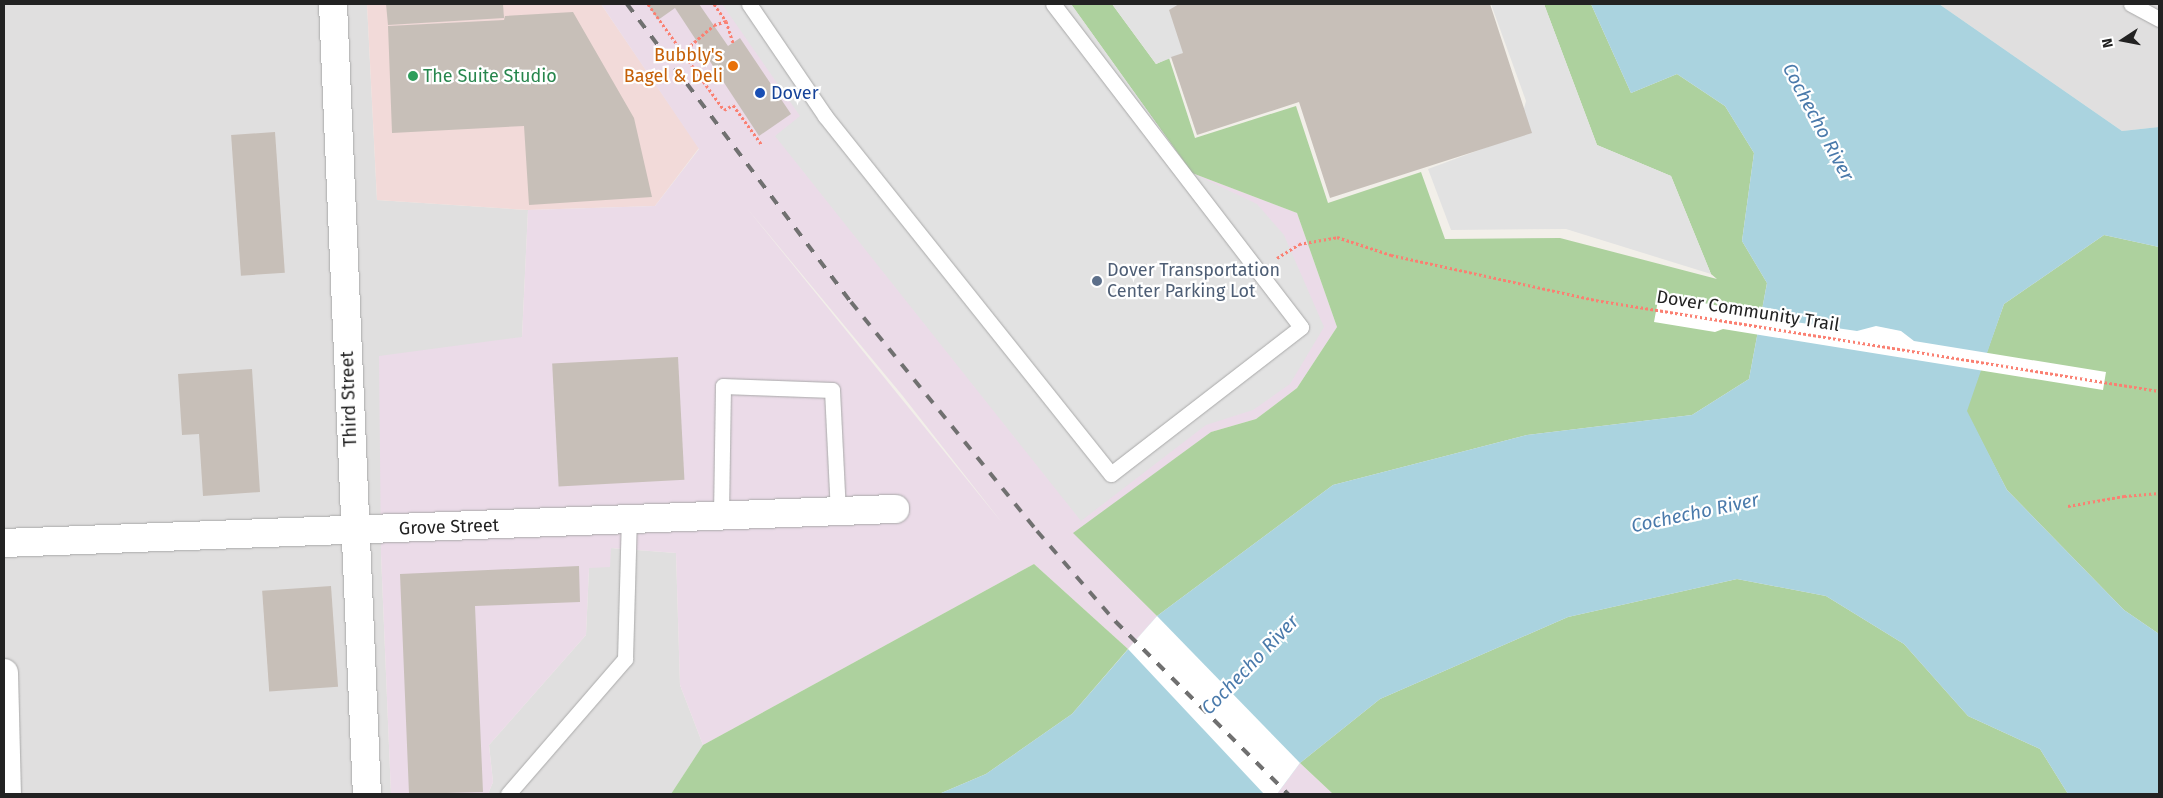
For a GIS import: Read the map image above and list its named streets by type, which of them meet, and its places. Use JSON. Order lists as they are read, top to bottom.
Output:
{
  "streets": {
    "street": ["Third Street", "Grove Street"],
    "path": ["Dover Community Trail"]
  },
  "crossings": [
    ["Third Street", "Grove Street"]
  ],
  "water": ["Cochecho River"],
  "places": [
    "Bubbly's Bagel & Deli",
    "The Suite Studio",
    "Dover",
    "Dover Transportation Center Parking Lot"
  ],
  "north": "left"
}
